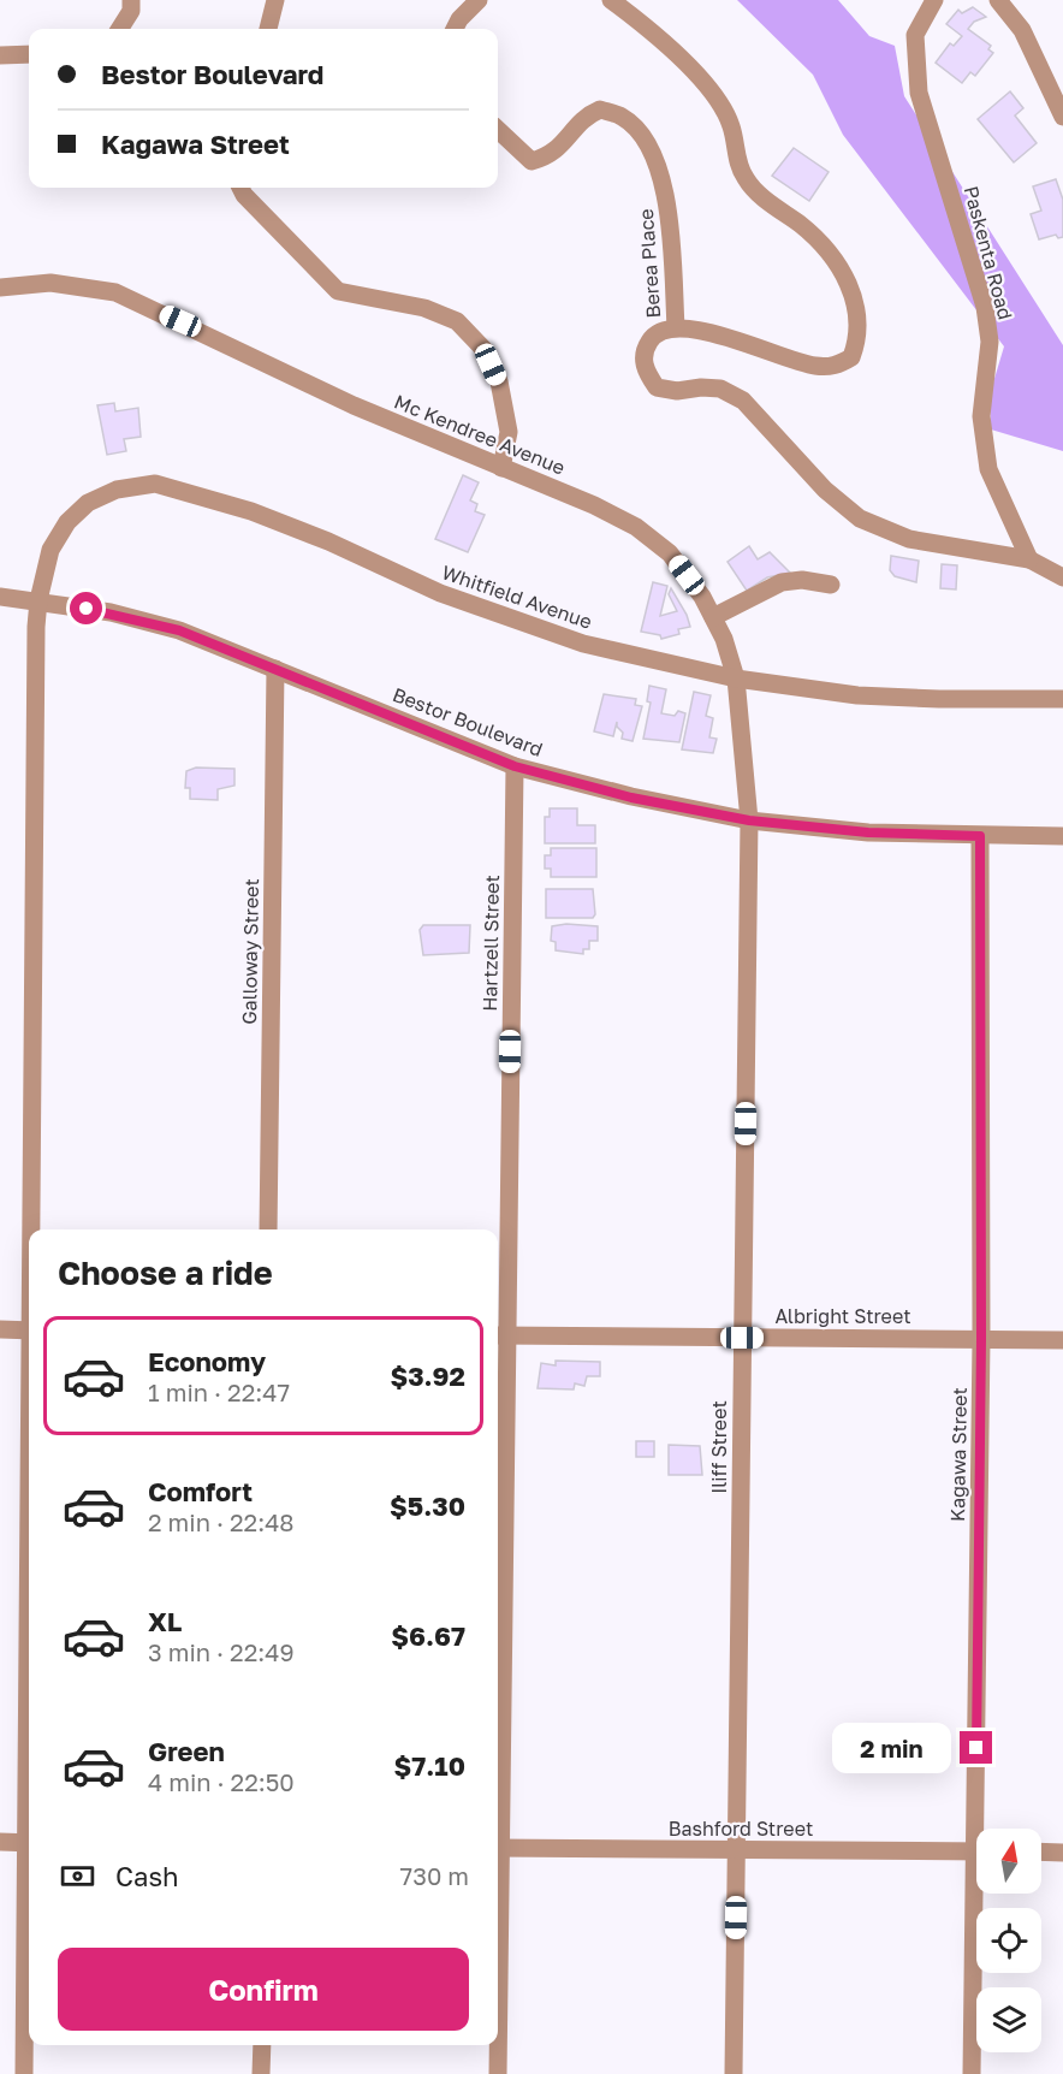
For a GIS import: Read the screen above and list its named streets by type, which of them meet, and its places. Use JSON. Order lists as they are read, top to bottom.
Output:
{
  "streets": {
    "street": [
      "Paskenta Road",
      "Berea Place",
      "Mc Kendree Avenue",
      "Whitfield Avenue",
      "Bestor Boulevard",
      "Hartzell Street",
      "Galloway Street",
      "Albright Street",
      "Iliff Street",
      "Kagawa Street",
      "Bashford Street"
    ]
  },
  "crossings": [
    ["Mc Kendree Avenue", "Whitfield Avenue"],
    ["Mc Kendree Avenue", "Bestor Boulevard"],
    ["Mc Kendree Avenue", "Iliff Street"],
    ["Whitfield Avenue", "Bestor Boulevard"],
    ["Bestor Boulevard", "Hartzell Street"],
    ["Bestor Boulevard", "Galloway Street"],
    ["Bestor Boulevard", "Iliff Street"],
    ["Bestor Boulevard", "Kagawa Street"],
    ["Hartzell Street", "Albright Street"],
    ["Albright Street", "Iliff Street"],
    ["Albright Street", "Kagawa Street"],
    ["Iliff Street", "Bashford Street"]
  ],
  "north": "top",
  "page": {
    "banner": ["Bestor Boulevard", "Kagawa Street"],
    "heading": "Choose a ride",
    "list": [
      {
        "name": "Economy",
        "note": "1 min · 22:47",
        "value": "$3.92"
      },
      {
        "name": "Comfort",
        "note": "2 min · 22:48",
        "value": "$5.30"
      },
      {
        "name": "XL",
        "note": "3 min · 22:49",
        "value": "$6.67"
      },
      {
        "name": "Green",
        "note": "4 min · 22:50",
        "value": "$7.10"
      }
    ],
    "bubble": "2 min",
    "pay": ["Cash", "730 m"],
    "buttons": "Confirm"
  }
}
